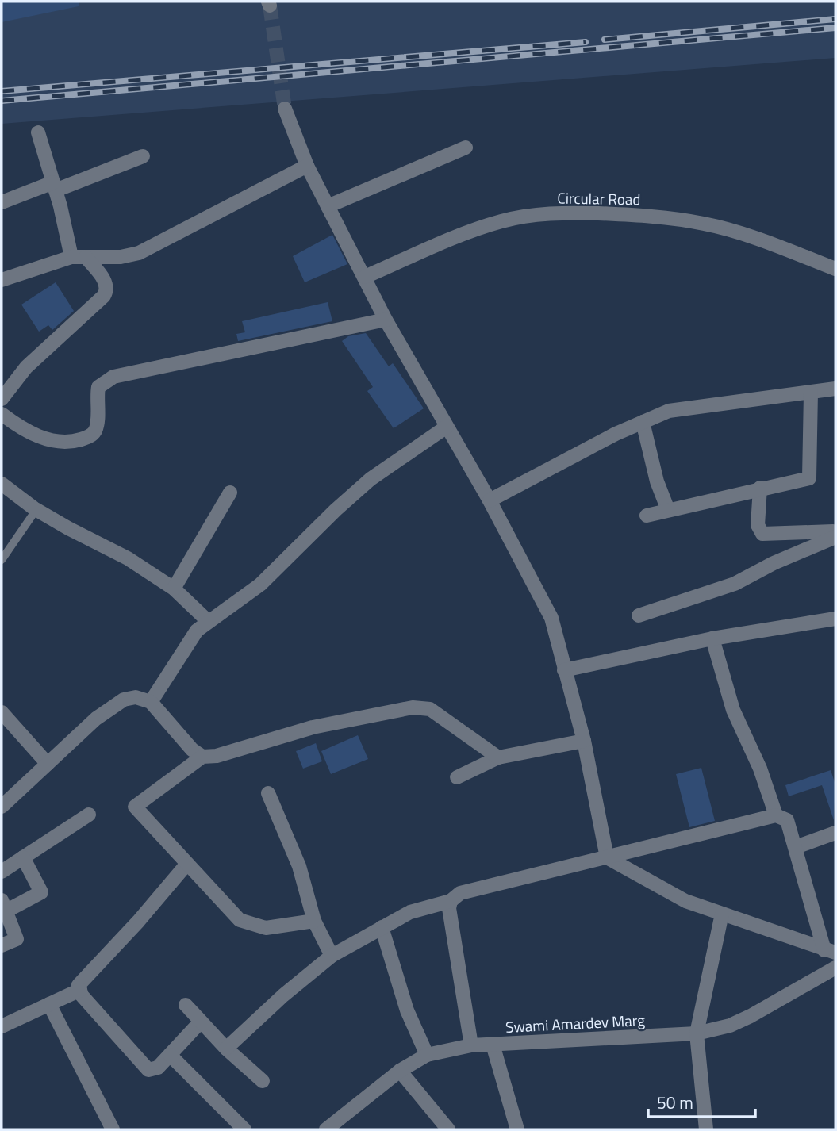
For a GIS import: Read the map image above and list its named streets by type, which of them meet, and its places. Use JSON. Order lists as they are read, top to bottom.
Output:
{
  "streets": {
    "street": ["Circular Road", "Swami Amardev Marg"]
  },
  "scale_bar": "50 m"
}
